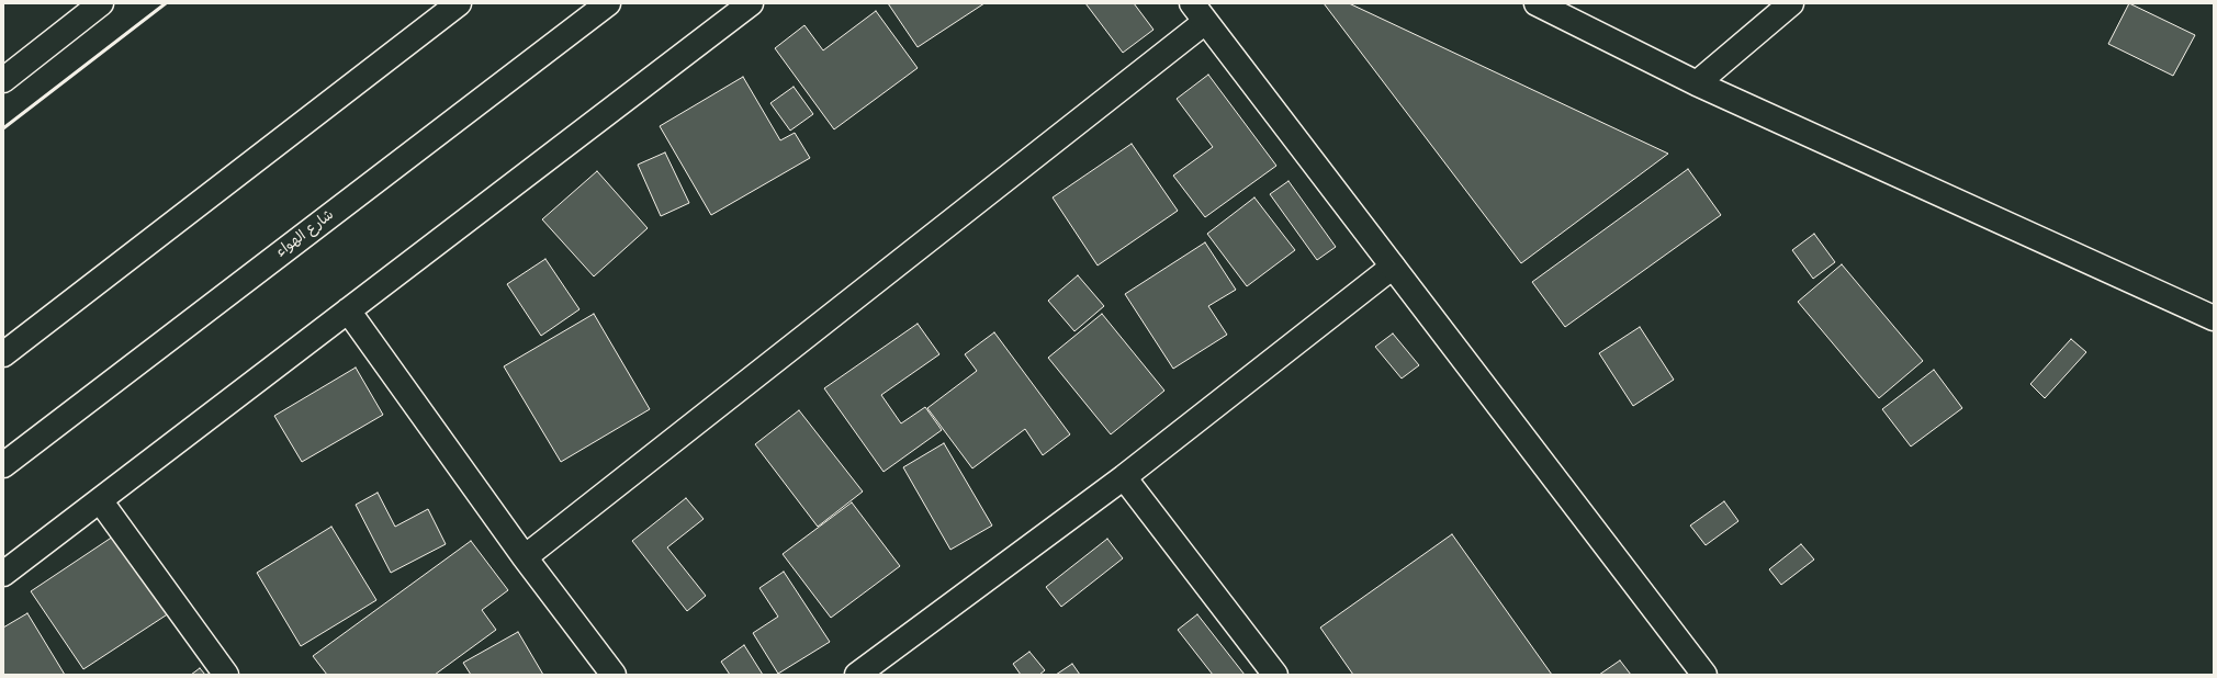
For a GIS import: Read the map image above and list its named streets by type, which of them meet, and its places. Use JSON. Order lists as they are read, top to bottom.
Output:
{
  "streets": {
    "main road": ["شارع الهواء"]
  }
}
